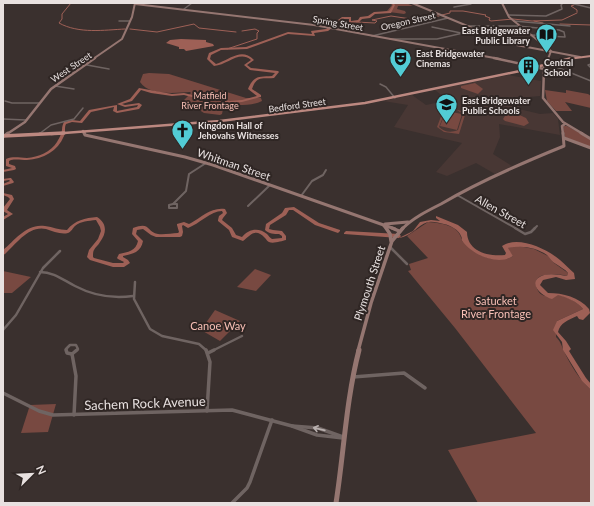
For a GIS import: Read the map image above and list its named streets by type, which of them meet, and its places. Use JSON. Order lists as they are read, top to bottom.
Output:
{
  "streets": {
    "main road": [
      "Spring Street",
      "West Street",
      "Bedford Street",
      "Whitman Street",
      "Plymouth Street"
    ],
    "street": ["Oregon Street", "Allen Street", "Sachem Rock Avenue"]
  },
  "crossings": [
    ["Oregon Street", "Spring Street"],
    ["Spring Street", "West Street"],
    ["Spring Street", "Bedford Street"],
    ["West Street", "Bedford Street"],
    ["Bedford Street", "Whitman Street"],
    ["Whitman Street", "Plymouth Street"],
    ["Allen Street", "Plymouth Street"],
    ["Plymouth Street", "Sachem Rock Avenue"]
  ],
  "parks": ["Matfield River Frontage", "Satucket River Frontage", "Canoe Way"],
  "places": {
    "library": ["East Bridgewater Public Library"],
    "theatre": ["East Bridgewater Cinemas"],
    "building": ["Central School"],
    "school or university": ["East Bridgewater Public Schools"],
    "church": ["Kingdom Hall of Jehovahs Witnesses"]
  },
  "north": "top right"
}
